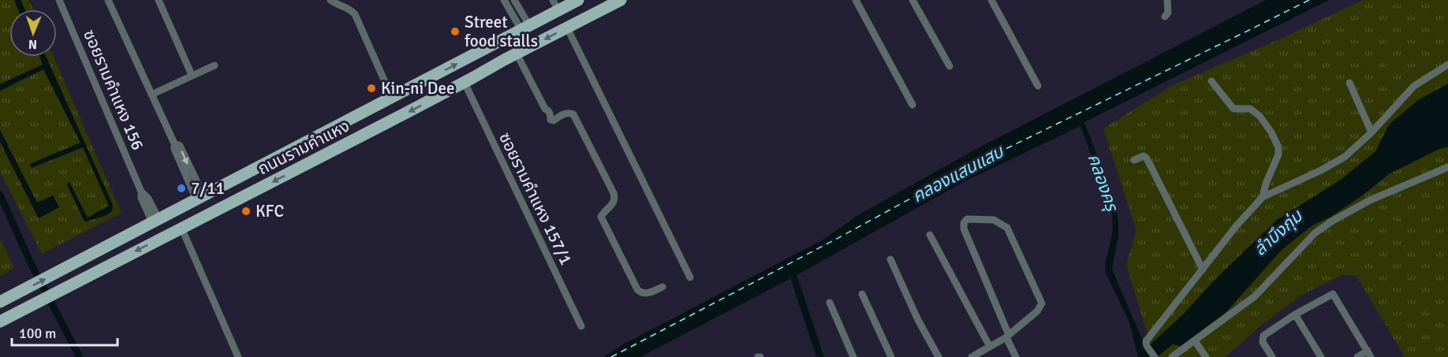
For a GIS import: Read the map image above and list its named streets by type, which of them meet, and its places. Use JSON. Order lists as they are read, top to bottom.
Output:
{
  "streets": {
    "main road": ["ถนนรามคำแหง"],
    "street": ["ซอยรามคำแหง 156", "ซอยรามคำแหง 157/1"]
  },
  "crossings": [
    ["ซอยรามคำแหง 156", "ถนนรามคำแหง"],
    ["ถนนรามคำแหง", "ซอยรามคำแหง 157/1"]
  ],
  "water": ["คลองแสนแสบ", "คลองครุ", "ลำบึงกุ่ม"],
  "places": [
    "Street food stalls",
    "Kin-ni Dee",
    "7/11",
    "KFC"
  ],
  "scale_bar": "100 m",
  "north": "bottom"
}
